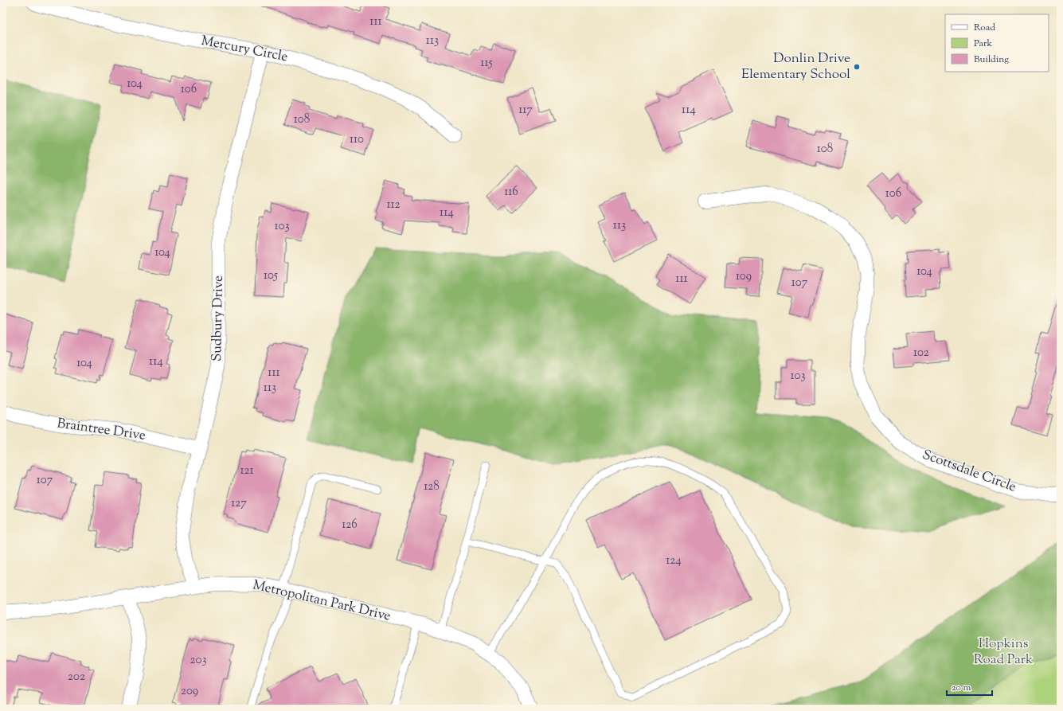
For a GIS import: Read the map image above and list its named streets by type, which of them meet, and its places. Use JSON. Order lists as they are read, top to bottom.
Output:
{
  "streets": {
    "street": [
      "Mercury Circle",
      "Sudbury Drive",
      "Braintree Drive",
      "Scottsdale Circle",
      "Metropolitan Park Drive"
    ]
  },
  "crossings": [
    ["Mercury Circle", "Sudbury Drive"],
    ["Sudbury Drive", "Braintree Drive"],
    ["Sudbury Drive", "Metropolitan Park Drive"]
  ],
  "parks": ["Hopkins Road Park"],
  "places": ["Donlin Drive Elementary School"],
  "house_numbers": [
    "111",
    "113",
    "115",
    "104",
    "106",
    "117",
    "114",
    "108",
    "110",
    "108",
    "116",
    "106",
    "112",
    "114",
    "113",
    "103",
    "104",
    "104",
    "105",
    "109",
    "111",
    "107",
    "102",
    "114",
    "104",
    "111",
    "103",
    "113",
    "121",
    "107",
    "128",
    "127",
    "126",
    "124",
    "203",
    "202",
    "209"
  ],
  "legend": ["Road", "Park", "Building"],
  "scale_bar": "20 m"
}
